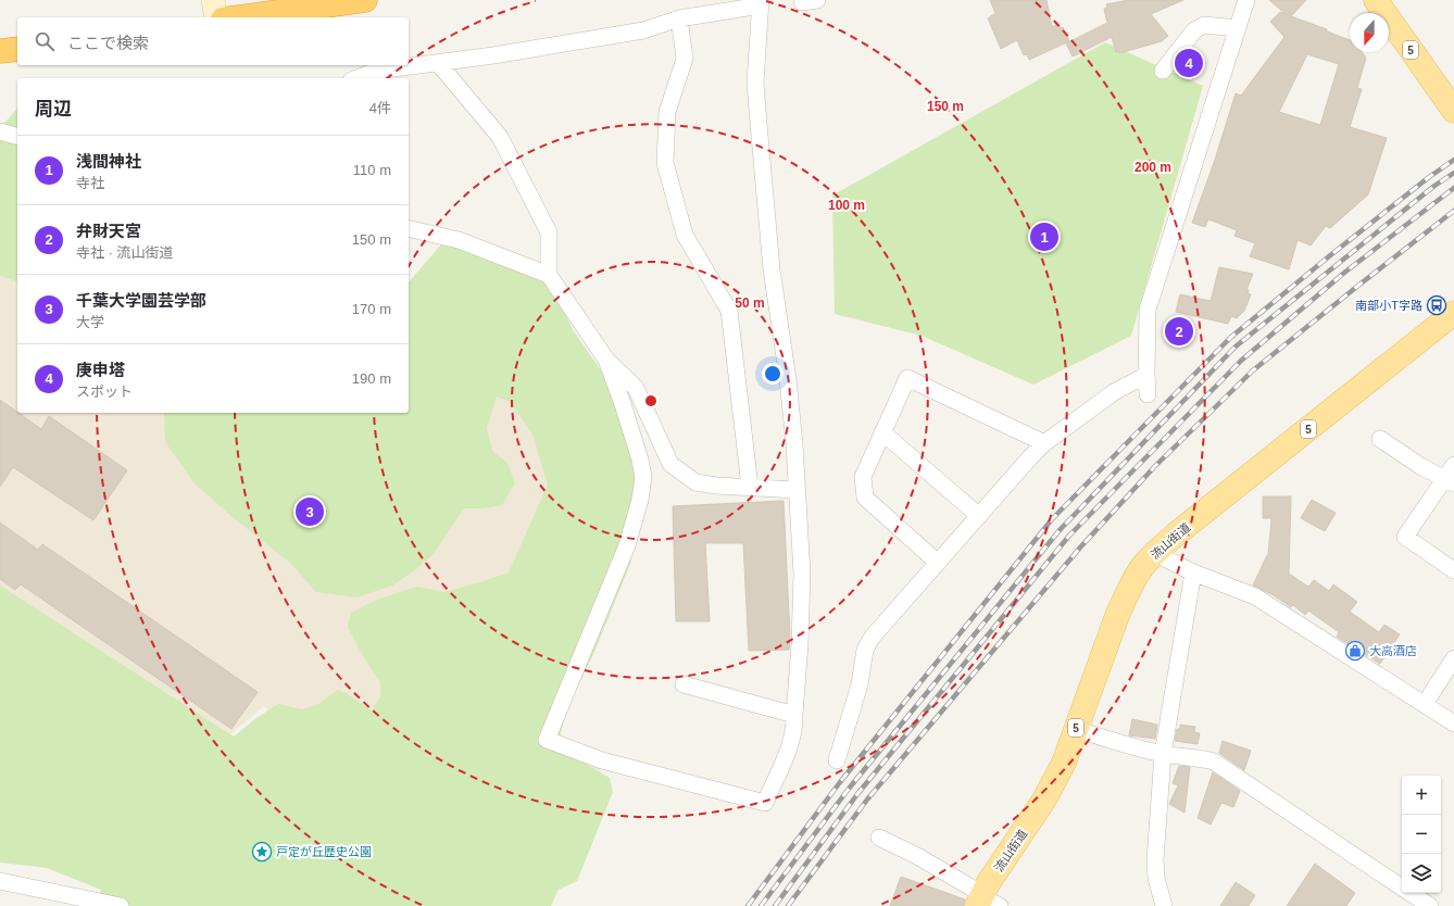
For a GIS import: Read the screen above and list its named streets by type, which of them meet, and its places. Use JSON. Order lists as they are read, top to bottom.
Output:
{
  "streets": {
    "main road": ["5", "流山街道"]
  },
  "places": {
    "bus stop": ["南部小T字路"],
    "shop": ["大高酒店"],
    "place": ["戸定が丘歴史公園"]
  },
  "north": "bottom",
  "page": {
    "search": "ここで検索",
    "pins": [
      "4",
      "1",
      "2",
      "3"
    ],
    "heading": ["周辺", "4件"],
    "list": [
      {
        "mark": "1",
        "name": "浅間神社",
        "note": "寺社",
        "value": "110 m"
      },
      {
        "mark": "2",
        "name": "弁財天宮",
        "note": "寺社 · 流山街道",
        "value": "150 m"
      },
      {
        "mark": "3",
        "name": "千葉大学園芸学部",
        "note": "大学",
        "value": "170 m"
      },
      {
        "mark": "4",
        "name": "庚申塔",
        "note": "スポット",
        "value": "190 m"
      }
    ],
    "map_buttons": ["+", "−"]
  },
  "rings": [
    "150 m",
    "200 m",
    "100 m",
    "50 m"
  ]
}
